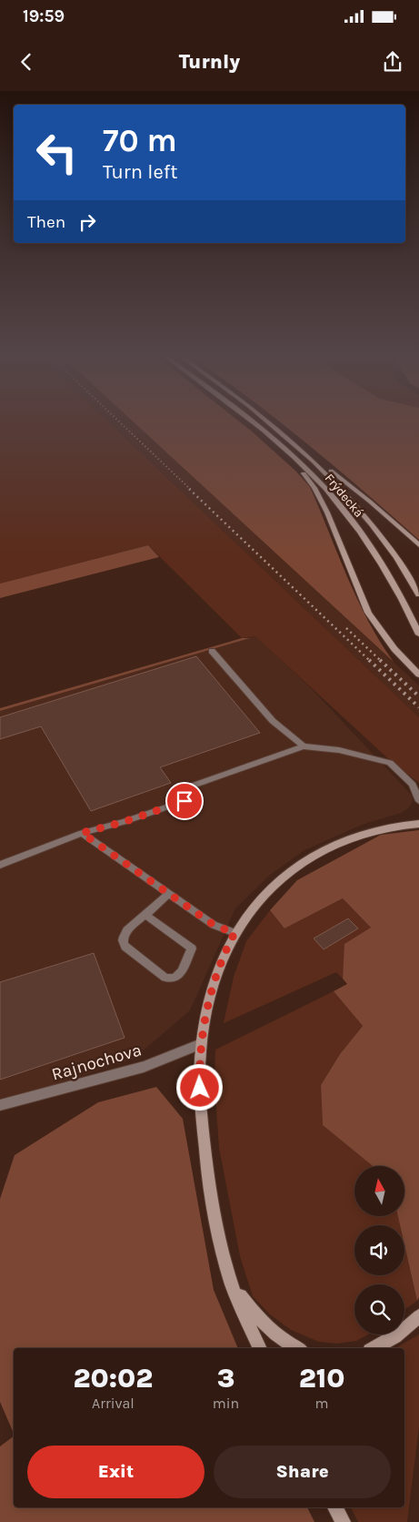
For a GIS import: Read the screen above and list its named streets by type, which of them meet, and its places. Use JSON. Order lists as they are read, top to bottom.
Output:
{
  "streets": {
    "main road": ["Frýdecká"],
    "street": ["Rajnochova"]
  },
  "north": "top",
  "page": {
    "status": "19:59",
    "header": "Turnly",
    "turn": ["70 m", "Turn left"],
    "then": "Then",
    "eta": [
      "20:02",
      "Arrival",
      "3",
      "min",
      "210",
      "m"
    ],
    "buttons": ["Exit", "Share"]
  }
}
